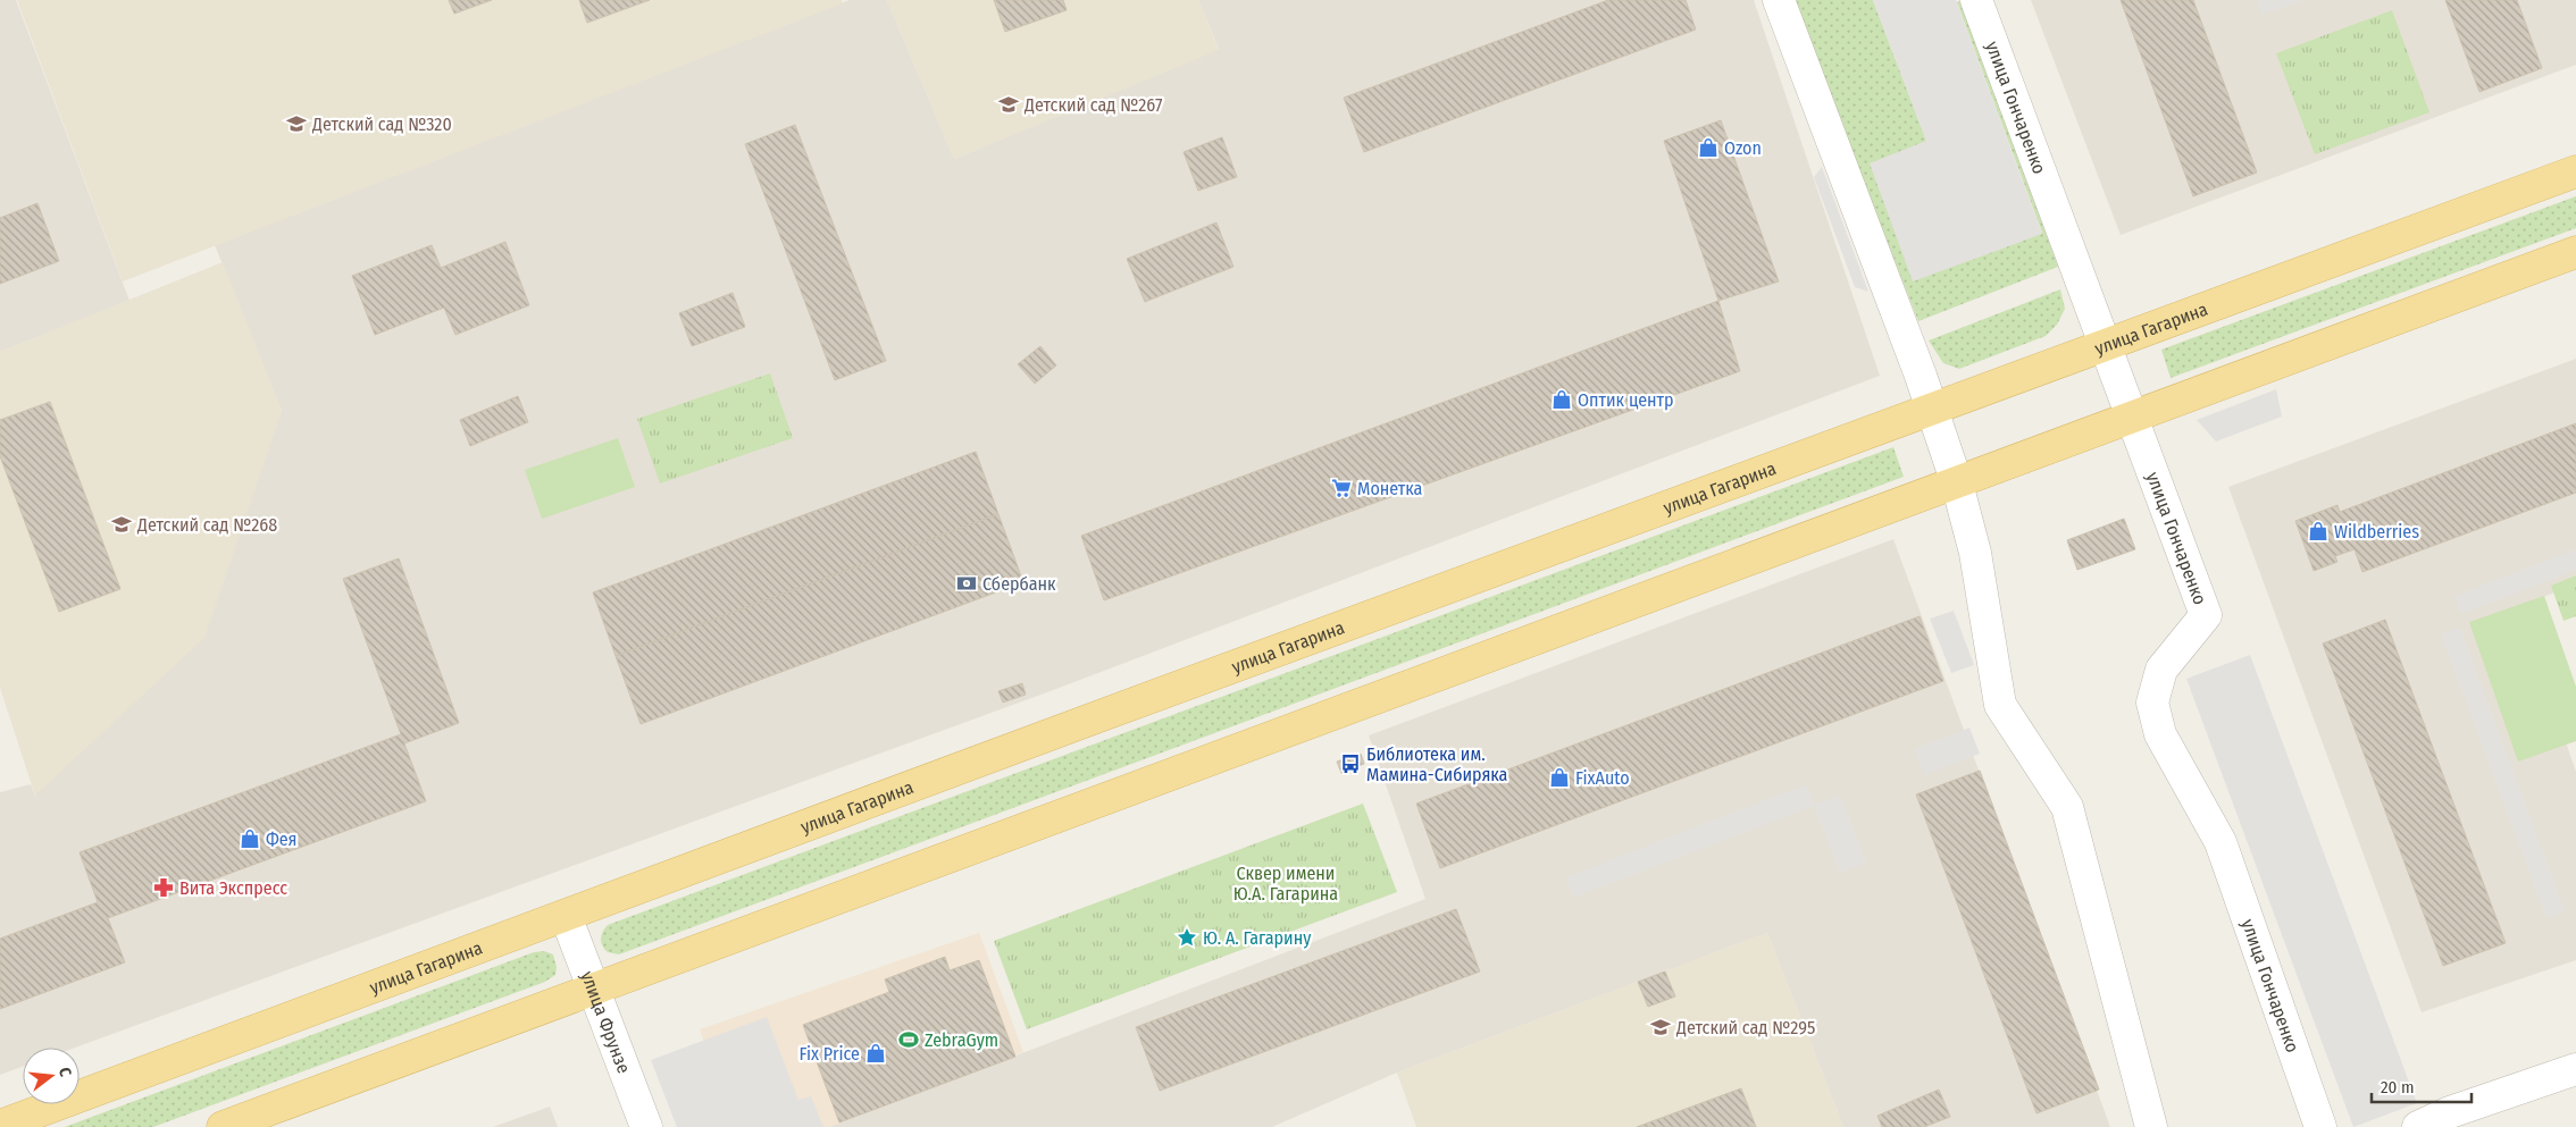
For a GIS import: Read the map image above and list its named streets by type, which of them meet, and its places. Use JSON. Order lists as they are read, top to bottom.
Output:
{
  "streets": {
    "main road": ["улица Гагарина"],
    "street": ["улица Гончаренко", "улица Фрунзе"]
  },
  "crossings": [
    ["улица Гончаренко", "улица Гагарина"],
    ["улица Гагарина", "улица Фрунзе"]
  ],
  "parks": ["Сквер имени Ю.А. Гагарина"],
  "places": {
    "school or university": [
      "Детский сад №267",
      "Детский сад №320",
      "Детский сад №268",
      "Детский сад №295"
    ],
    "shop": [
      "Ozon",
      "Оптик центр",
      "Wildberries",
      "FixAuto",
      "Фея",
      "Fix Price"
    ],
    "supermarket": ["Монетка"],
    "bank": ["Сбербанк"],
    "bus stop": ["Библиотека им. Мамина-Сибиряка"],
    "pharmacy": ["Вита Экспресс"],
    "place": ["Ю. А. Гагарину"],
    "sports": ["ZebraGym"]
  },
  "scale_bar": "20 m",
  "north": "right"
}
